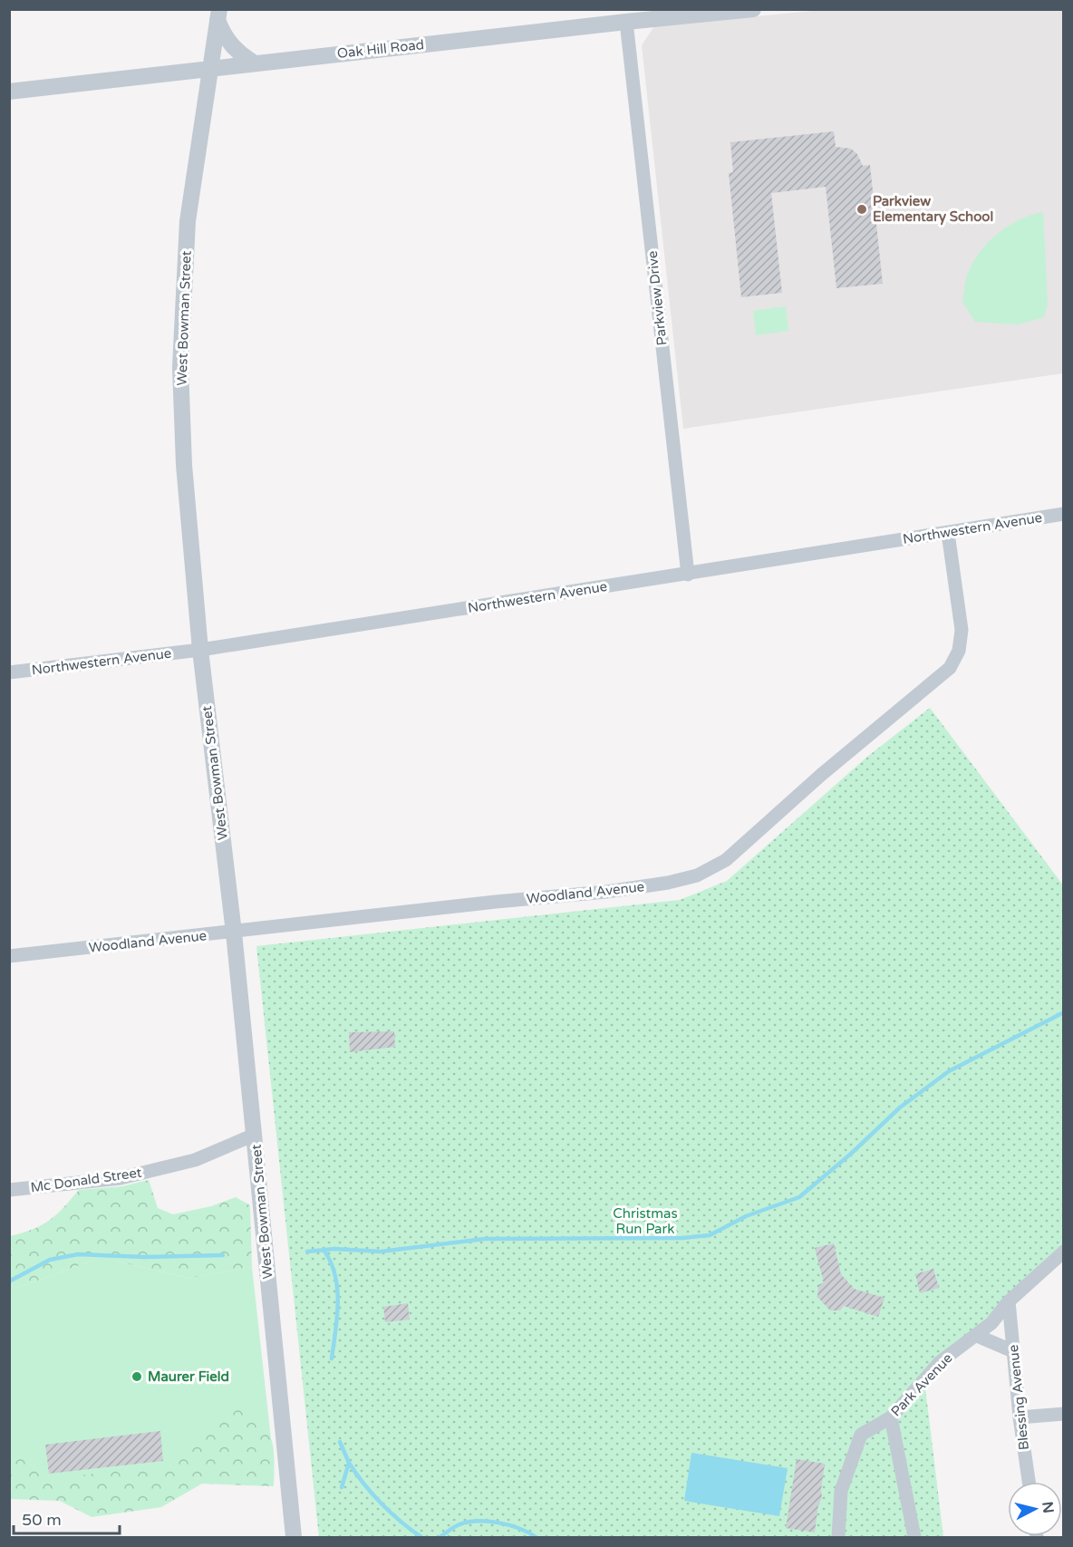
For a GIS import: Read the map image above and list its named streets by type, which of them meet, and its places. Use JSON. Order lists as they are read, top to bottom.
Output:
{
  "streets": {
    "street": [
      "Oak Hill Road",
      "Parkview Drive",
      "West Bowman Street",
      "Northwestern Avenue",
      "Woodland Avenue",
      "Mc Donald Street",
      "Park Avenue",
      "Blessing Avenue"
    ]
  },
  "crossings": [
    ["Oak Hill Road", "Parkview Drive"],
    ["Oak Hill Road", "West Bowman Street"],
    ["Parkview Drive", "Northwestern Avenue"],
    ["West Bowman Street", "Northwestern Avenue"],
    ["West Bowman Street", "Woodland Avenue"],
    ["West Bowman Street", "Mc Donald Street"],
    ["Northwestern Avenue", "Woodland Avenue"],
    ["Park Avenue", "Blessing Avenue"]
  ],
  "parks": ["Christmas Run Park"],
  "places": ["Parkview Elementary School", "Maurer Field"],
  "scale_bar": "50 m",
  "north": "right"
}
